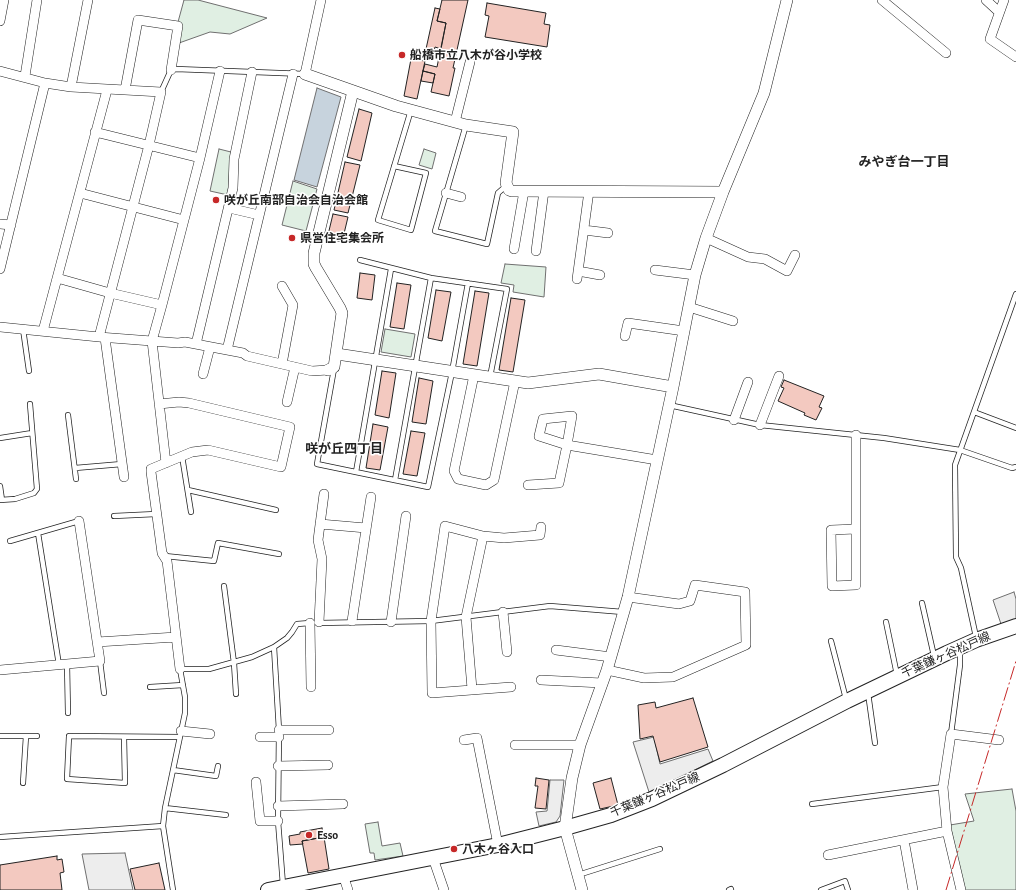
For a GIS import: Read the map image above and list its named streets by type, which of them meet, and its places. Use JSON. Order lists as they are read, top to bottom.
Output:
{
  "streets": {
    "main road": ["千葉鎌ヶ谷松戸線"]
  },
  "districts": ["みやぎ台一丁目", "咲が丘四丁目"],
  "places": [
    "船橋市立八木が谷小学校",
    "咲が丘南部自治会自治会館",
    "県営住宅集会所",
    "Esso",
    "八木ヶ谷入口"
  ]
}
